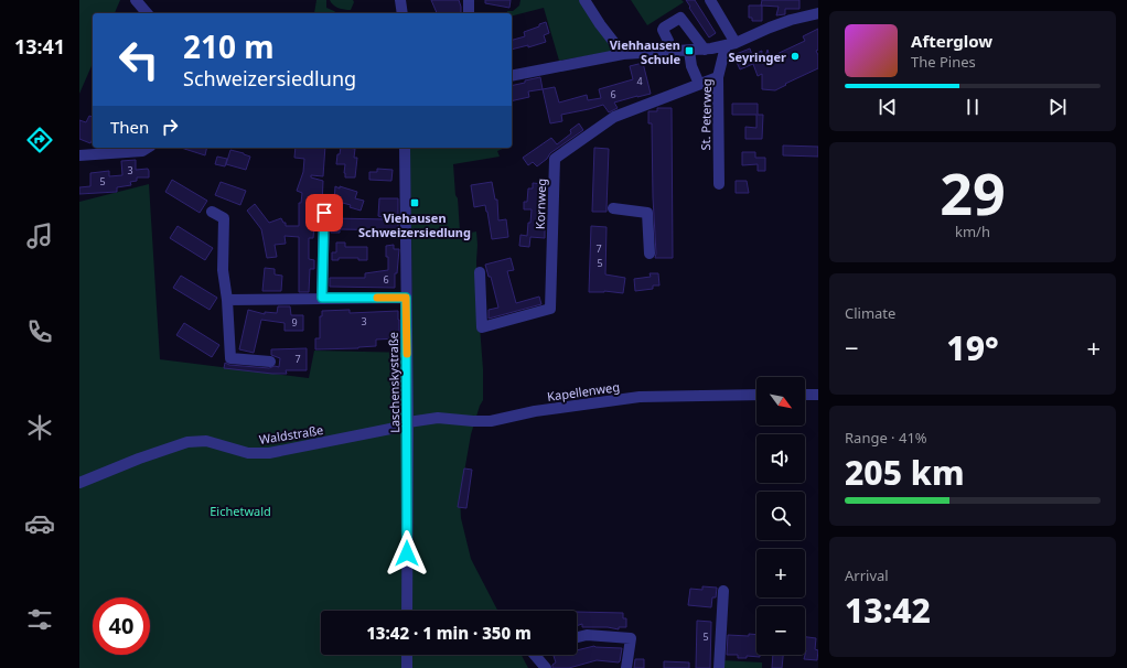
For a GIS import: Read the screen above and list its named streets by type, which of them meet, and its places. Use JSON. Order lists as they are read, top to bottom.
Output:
{
  "streets": {
    "street": [
      "St. Peterweg",
      "Kornweg",
      "Laschenskystraße",
      "Kapellenweg",
      "Waldstraße"
    ]
  },
  "crossings": [
    ["St. Peterweg", "Kornweg"],
    ["Laschenskystraße", "Kapellenweg"],
    ["Laschenskystraße", "Waldstraße"],
    ["Kapellenweg", "Waldstraße"]
  ],
  "parks": ["Eichetwald"],
  "places": {
    "transit": ["Viehhausen Schule", "Viehausen Schweizersiedlung"],
    "other": ["Seyringer"]
  },
  "house_numbers": [
    "4",
    "6",
    "3",
    "5",
    "7",
    "5",
    "6",
    "3",
    "9",
    "7",
    "5"
  ],
  "north": "bottom right",
  "page": {
    "tabs": "13:41",
    "turn": ["210 m", "Schweizersiedlung"],
    "song": ["Afterglow", "The Pines"],
    "then": "Then",
    "tile": [
      ["29", "km/h"],
      "Climate",
      ["Range · 41%", "205 km"],
      ["Arrival", "13:42"]
    ],
    "heat": ["−", "19°", "+"],
    "map_buttons": ["+", "−"],
    "limit": "40",
    "trip": "13:42 · 1 min · 350 m"
  }
}
